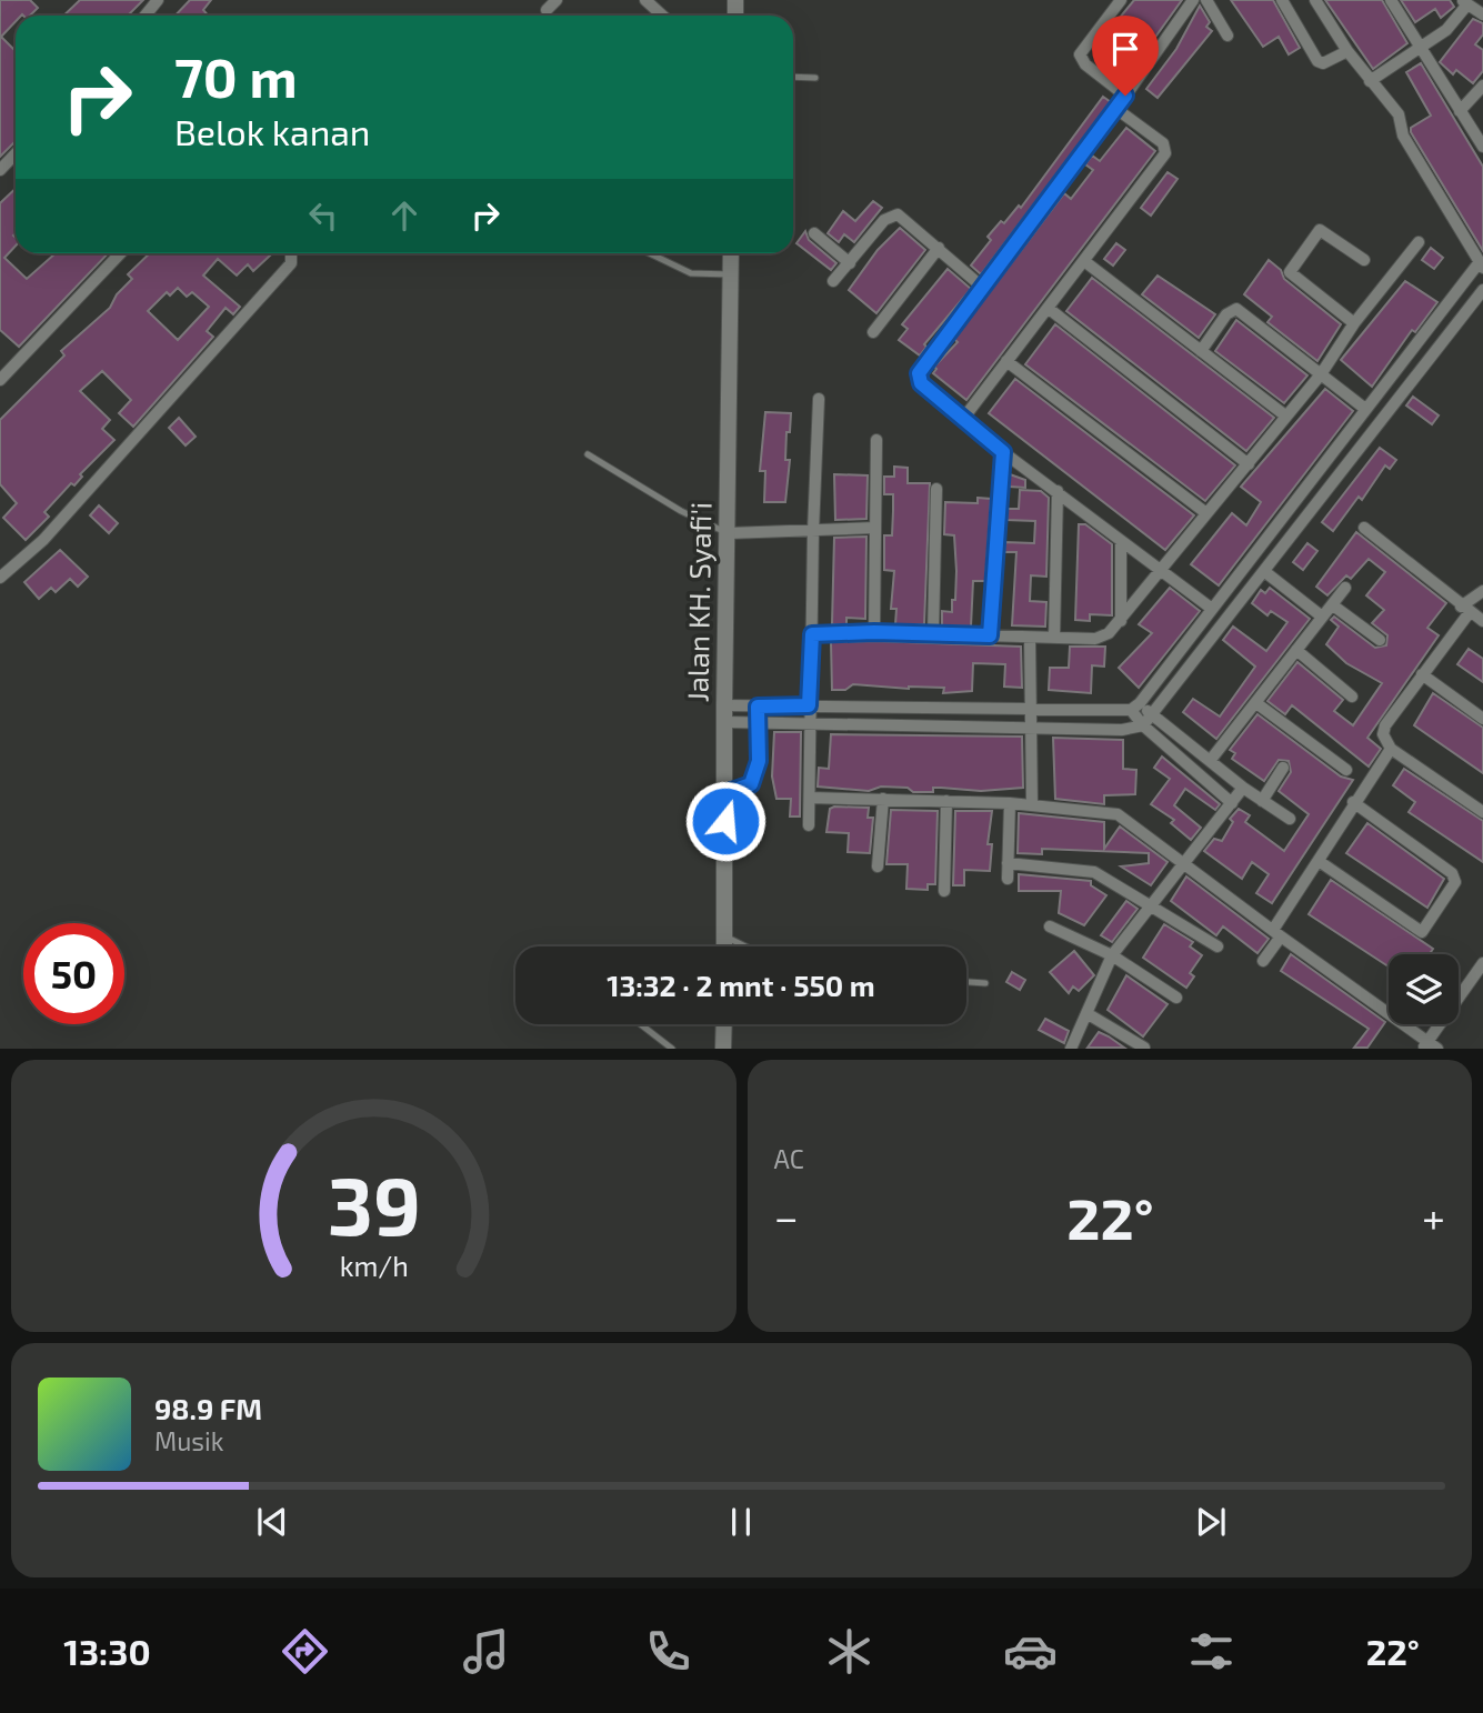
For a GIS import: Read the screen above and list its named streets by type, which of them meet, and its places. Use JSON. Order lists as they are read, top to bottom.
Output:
{
  "streets": {
    "main road": ["Jalan KH. Syafi'i"]
  },
  "page": {
    "turn": ["70 m", "Belok kanan"],
    "limit": "50",
    "trip": "13:32 · 2 mnt · 550 m",
    "tile": "AC",
    "heat": ["−", "22°", "+"],
    "song": ["98.9 FM", "Musik"],
    "tabs": ["13:30", "22°"],
    "gauge": ["39", "km/h"]
  }
}
